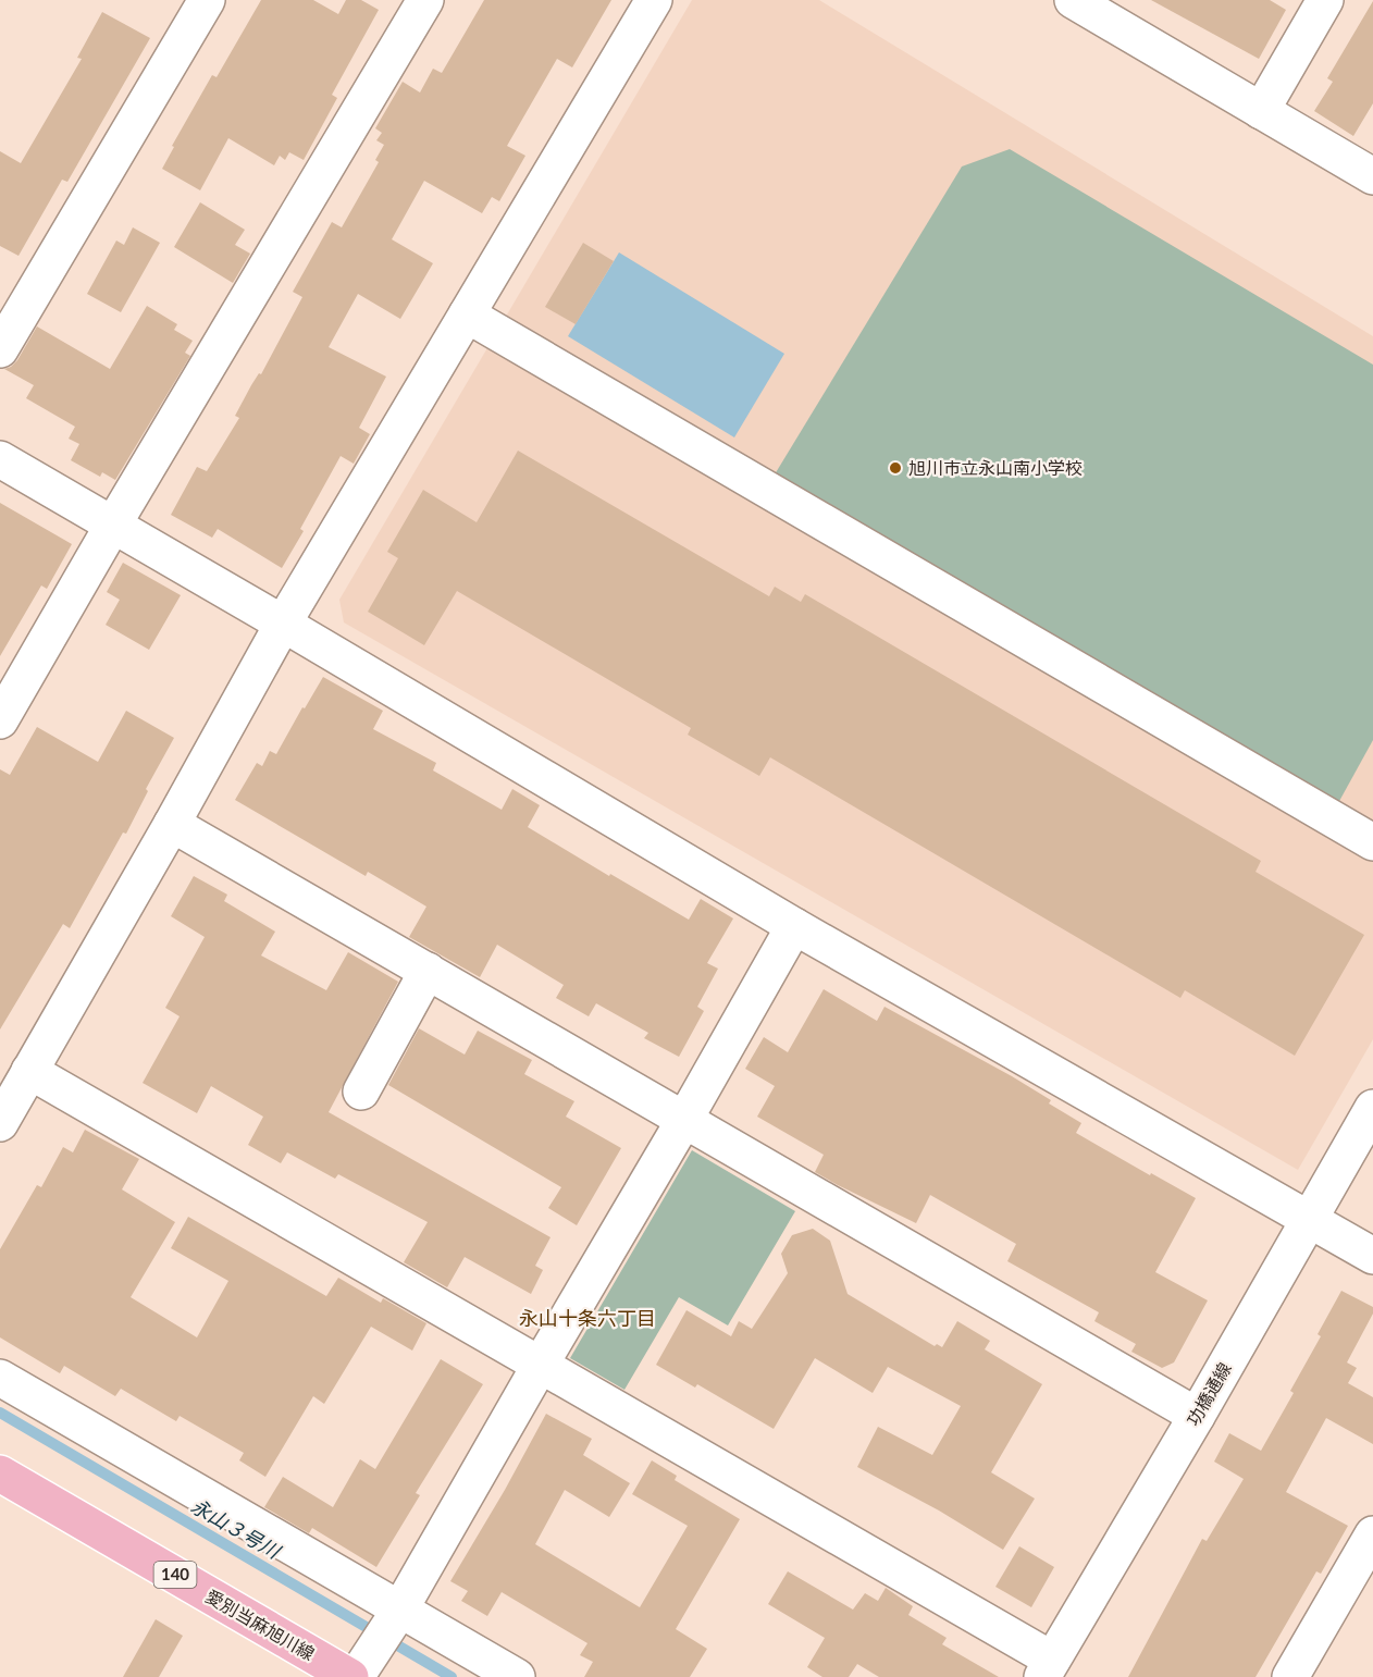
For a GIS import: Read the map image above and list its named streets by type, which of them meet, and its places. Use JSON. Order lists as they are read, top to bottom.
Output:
{
  "streets": {
    "main road": ["140", "愛別当麻旭川線"],
    "street": ["功橋通線"]
  },
  "districts": ["永山十条六丁目"],
  "water": ["永山３号川"],
  "places": ["旭川市立永山南小学校"]
}
